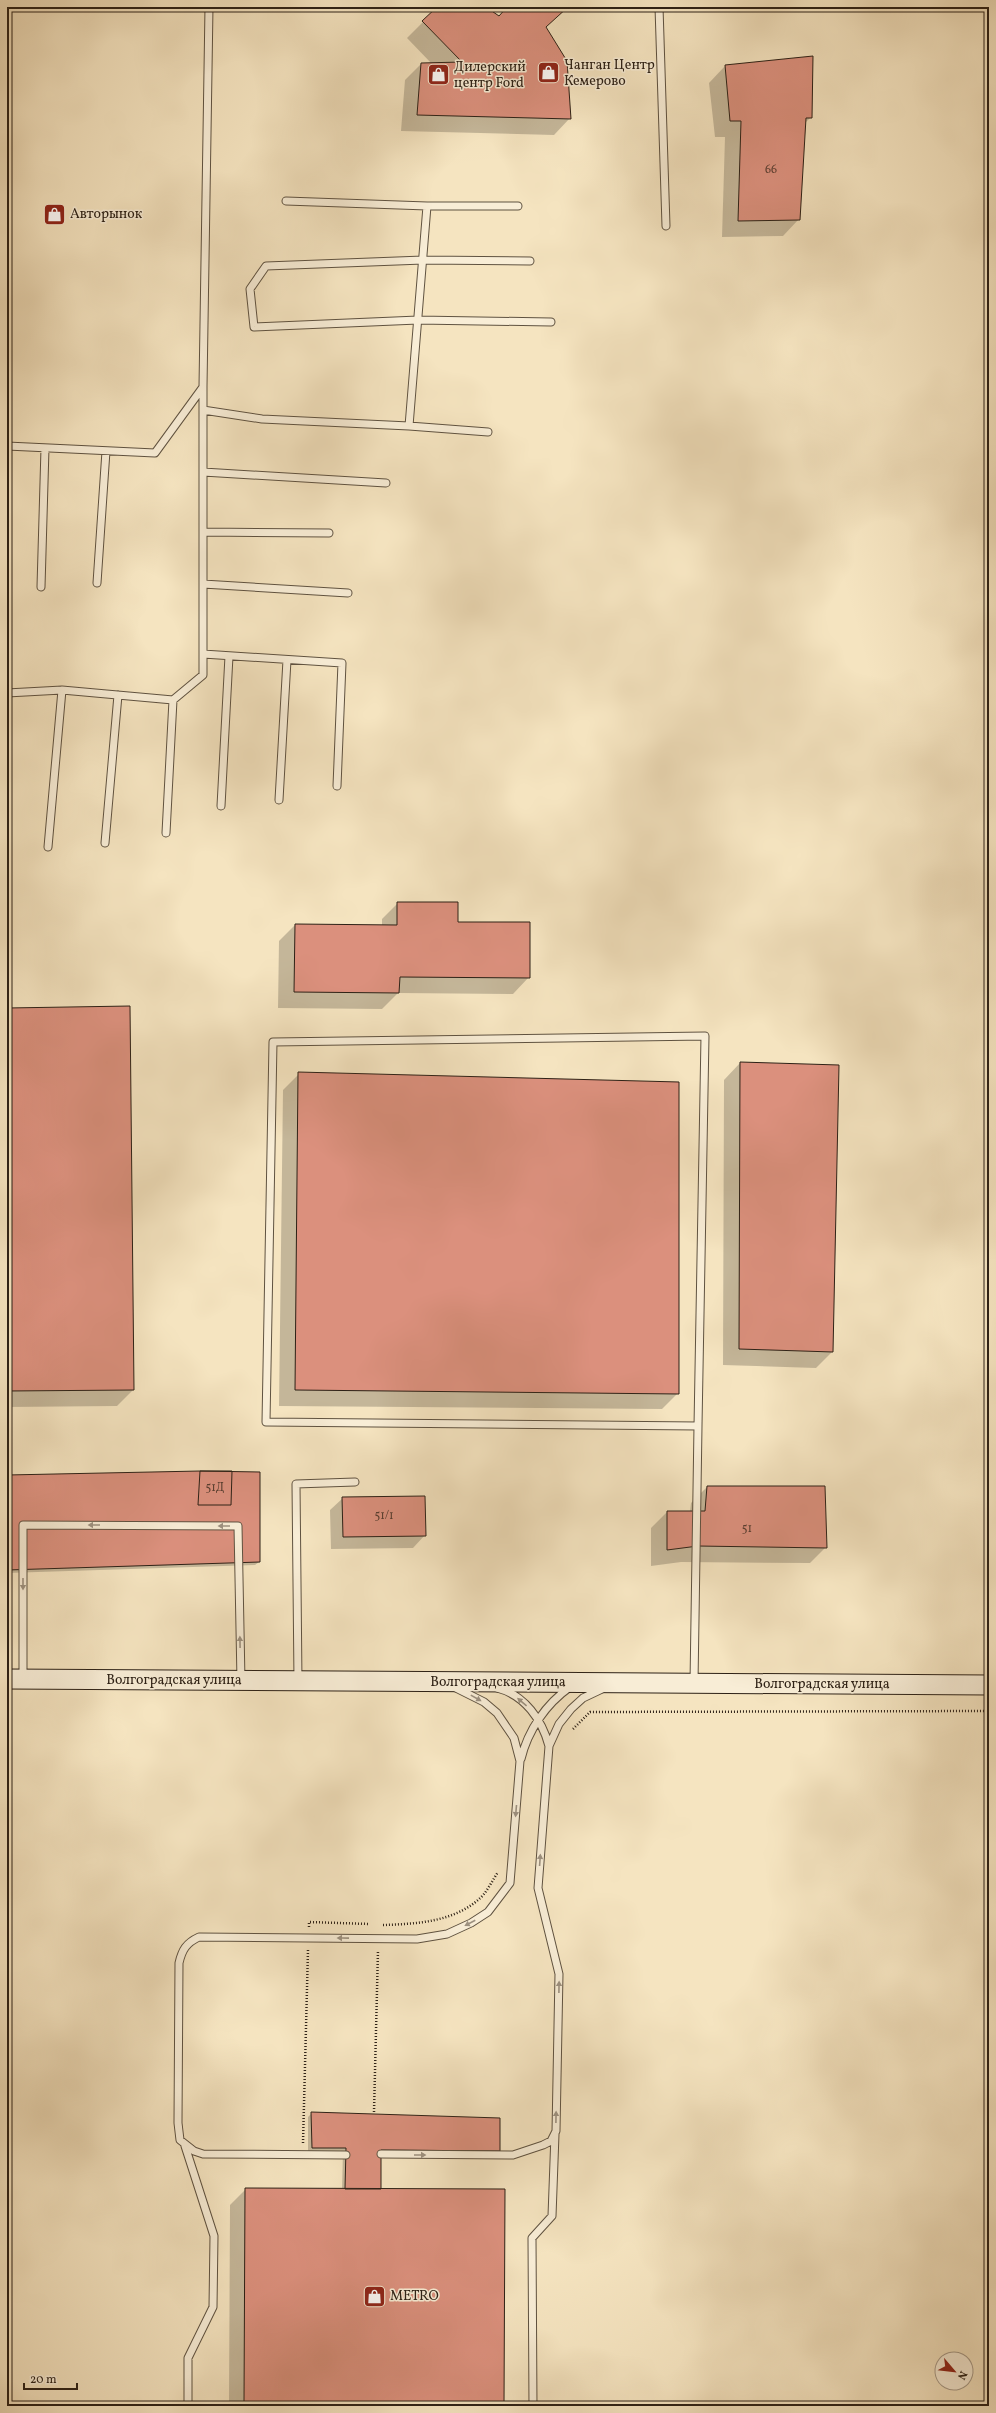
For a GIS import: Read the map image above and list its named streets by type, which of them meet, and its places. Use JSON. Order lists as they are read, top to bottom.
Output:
{
  "streets": {
    "main road": ["Волгоградская улица"]
  },
  "places": {
    "shop": [
      "Чанган Центр Кемерово",
      "Дилерский центр Ford",
      "Авторынок",
      "METRO"
    ]
  },
  "house_numbers": [
    "66",
    "51Д",
    "51/1",
    "51"
  ],
  "scale_bar": "20 m",
  "north": "bottom right"
}
